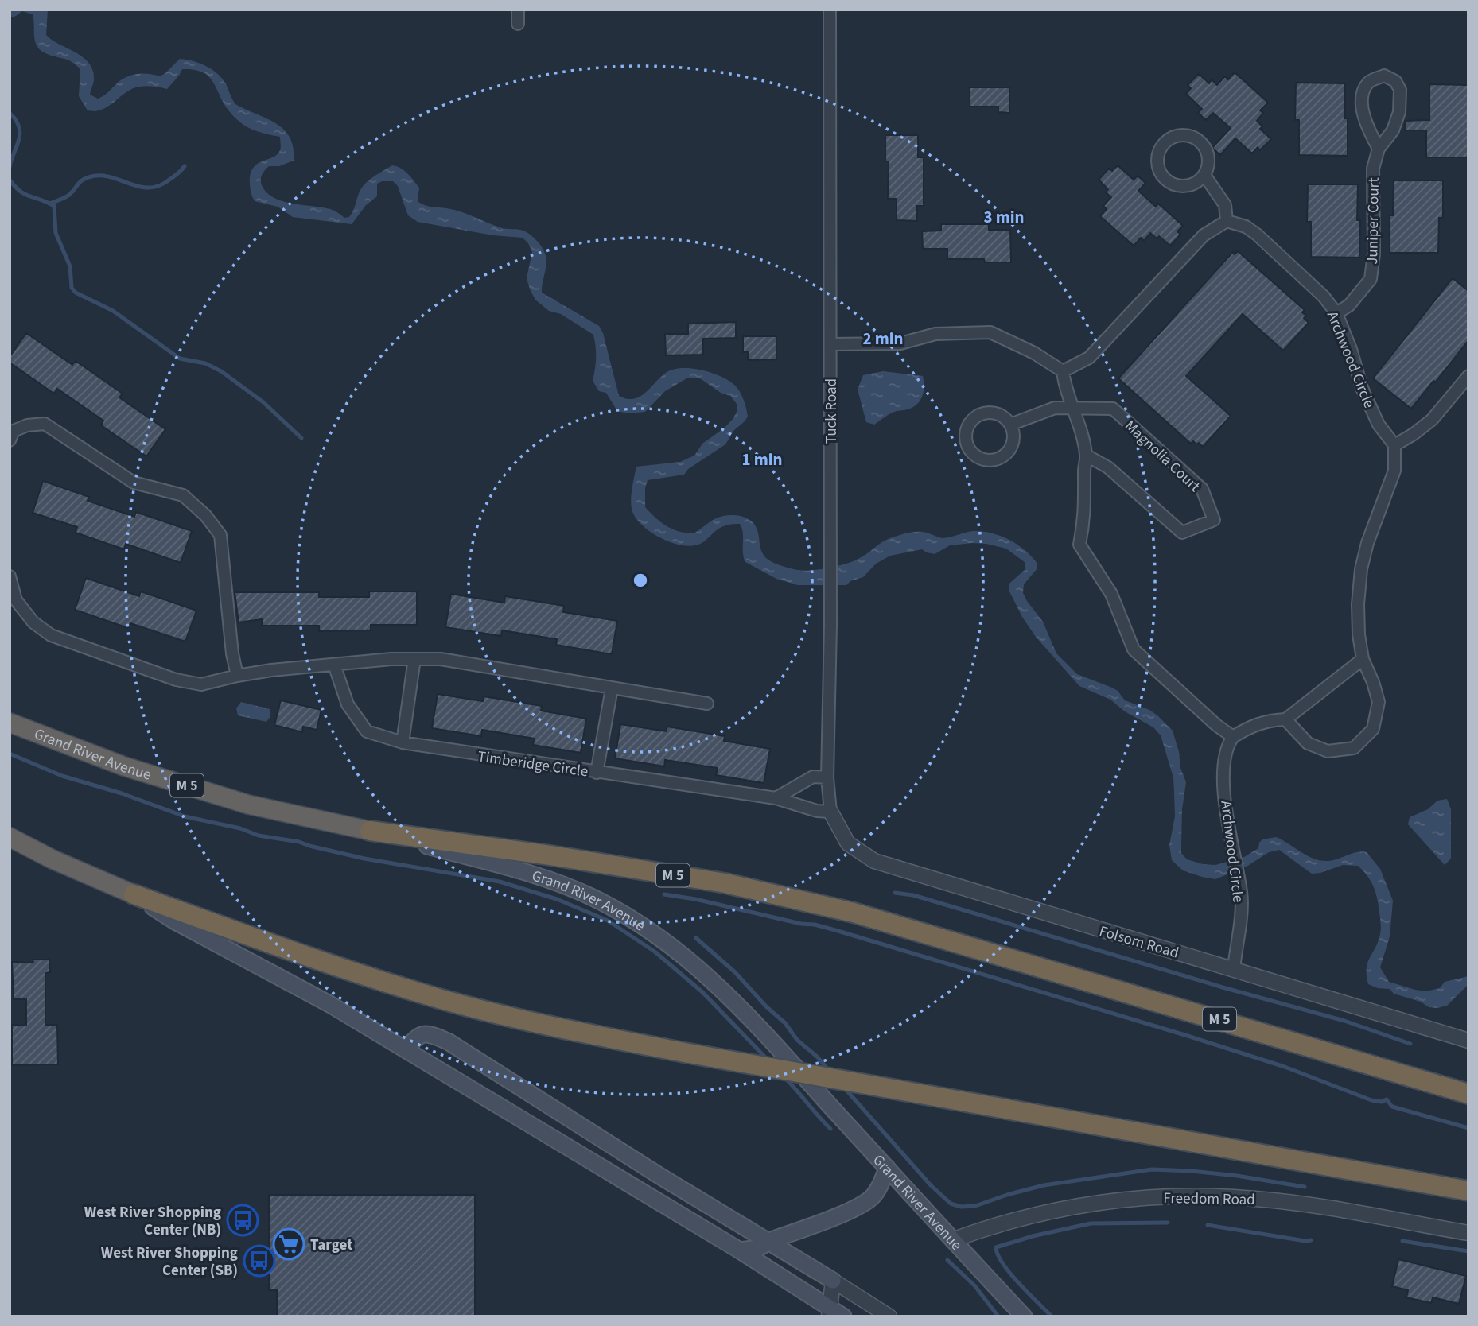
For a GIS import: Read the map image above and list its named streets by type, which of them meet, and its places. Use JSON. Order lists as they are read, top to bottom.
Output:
{
  "streets": {
    "highway": ["Grand River Avenue", "M 5"],
    "street": [
      "Juniper Court",
      "Archwood Circle",
      "Tuck Road",
      "Magnolia Court",
      "Timberidge Circle",
      "Folsom Road",
      "Freedom Road"
    ]
  },
  "crossings": [
    ["Juniper Court", "Archwood Circle"],
    ["Archwood Circle", "Folsom Road"],
    ["Tuck Road", "Timberidge Circle"],
    ["Tuck Road", "Folsom Road"],
    ["Grand River Avenue", "M 5"],
    ["Grand River Avenue", "Freedom Road"],
    ["Timberidge Circle", "Folsom Road"]
  ],
  "places": {
    "bus stop": ["West River Shopping Center (NB)", "West River Shopping Center (SB)"],
    "supermarket": ["Target"]
  },
  "rings": ["3 min", "2 min", "1 min"]
}
